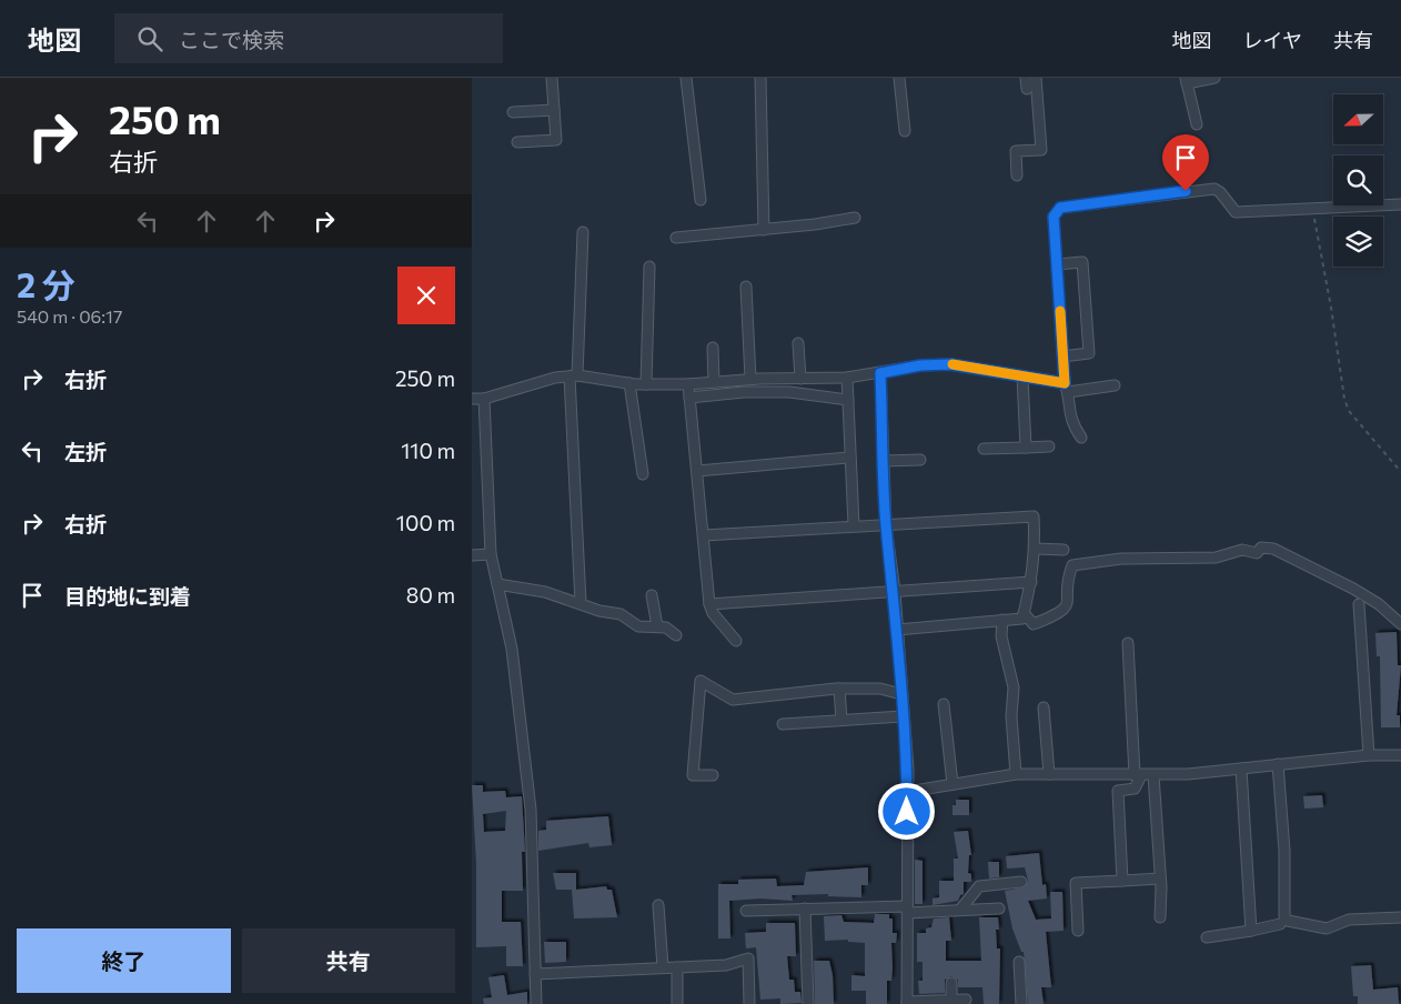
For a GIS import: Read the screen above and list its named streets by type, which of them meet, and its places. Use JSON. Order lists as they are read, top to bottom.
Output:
{
  "north": "left",
  "page": {
    "header": "地図",
    "search": "ここで検索",
    "nav": ["地図", "レイヤ", "共有"],
    "turn": ["250 m", "右折"],
    "heading": ["2 分", "540 m · 06:17"],
    "list": [
      {
        "name": "右折",
        "value": "250 m"
      },
      {
        "name": "左折",
        "value": "110 m"
      },
      {
        "name": "右折",
        "value": "100 m"
      },
      {
        "name": "目的地に到着",
        "value": "80 m"
      }
    ],
    "buttons": ["終了", "共有"]
  }
}
